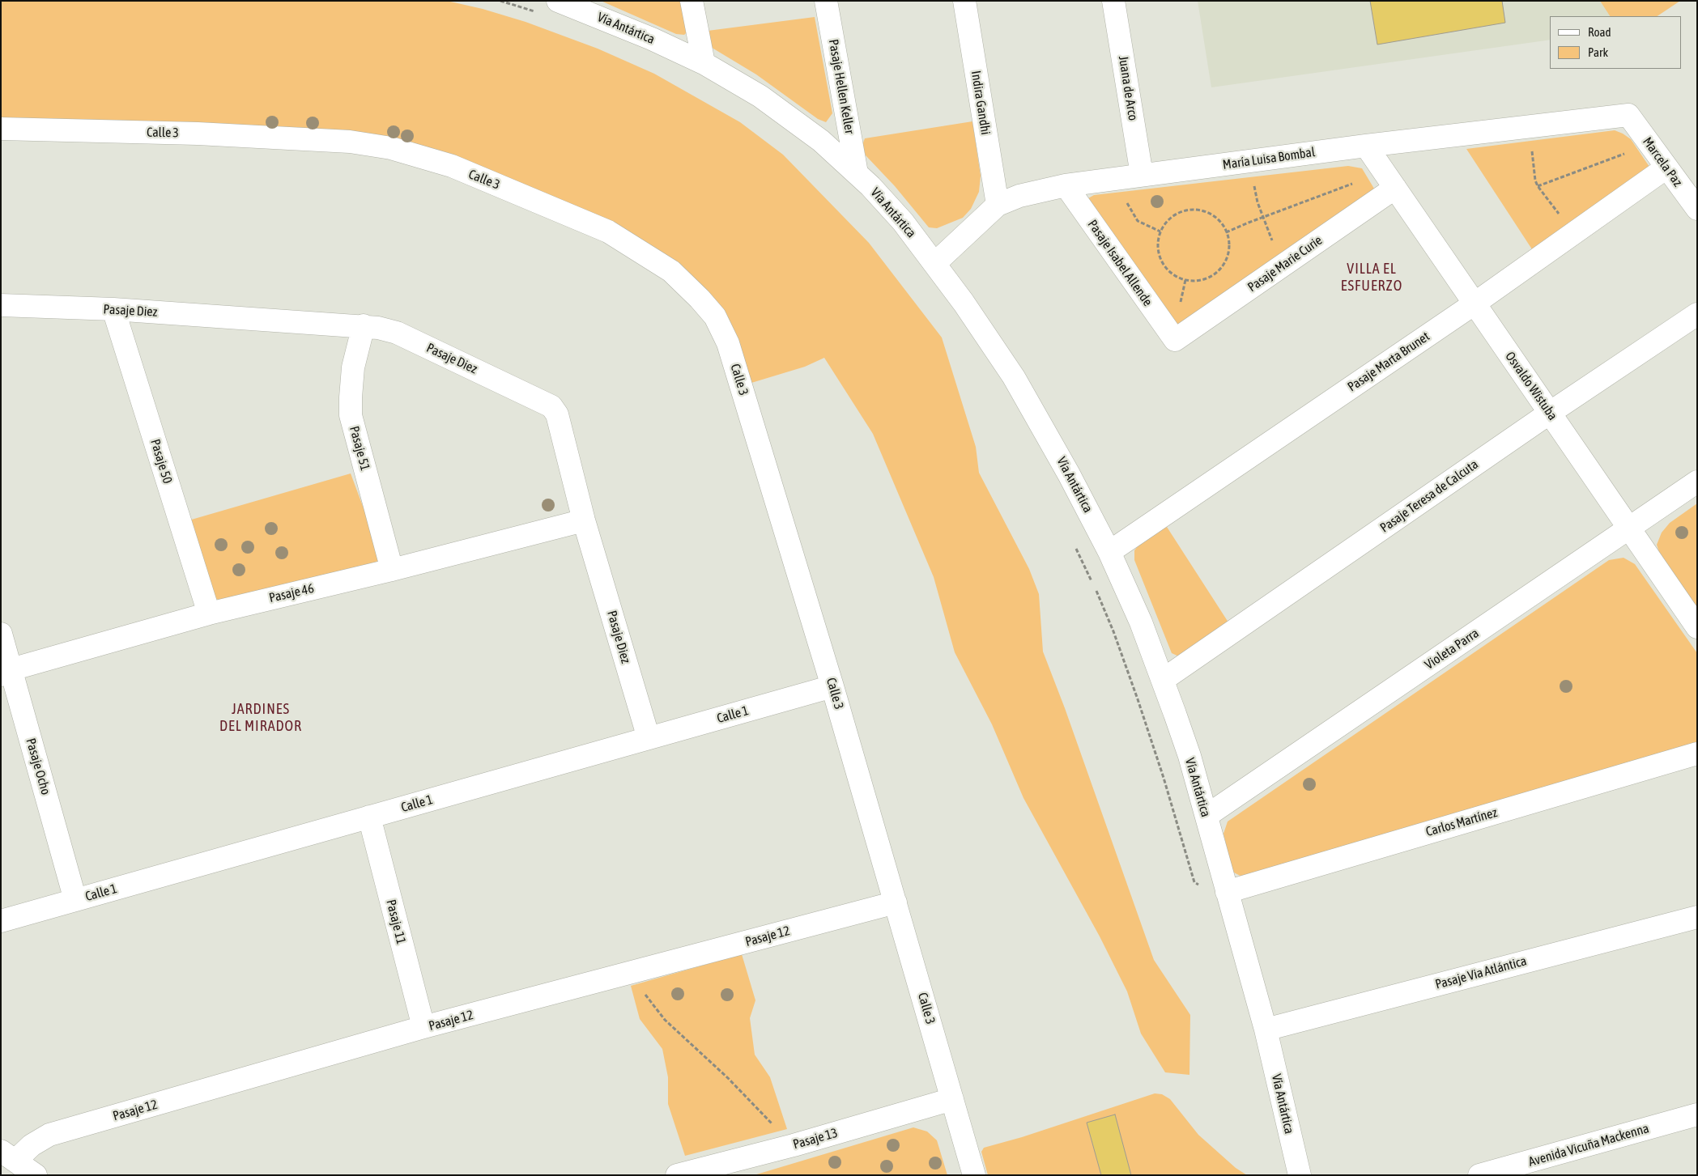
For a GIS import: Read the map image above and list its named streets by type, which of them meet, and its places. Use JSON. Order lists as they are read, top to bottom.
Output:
{
  "streets": {
    "street": [
      "Vía Antártica",
      "Pasaje Hellen Keller",
      "Juana de Arco",
      "Indira Gandhi",
      "Calle 3",
      "María Luisa Bombal",
      "Marcela Paz",
      "Pasaje Isabel Allende",
      "Pasaje Marie Curie",
      "Pasaje Diez",
      "Pasaje Marta Brunet",
      "Osvaldo Wistuba",
      "Pasaje 51",
      "Pasaje 50",
      "Pasaje Teresa de Calcuta",
      "Pasaje 46",
      "Violeta Parra",
      "Calle 1",
      "Pasaje Ocho",
      "Carlos Martínez",
      "Pasaje 11",
      "Pasaje 12",
      "Pasaje Via Atlántica",
      "Pasaje 13",
      "Avenida Vicuña Mackenna"
    ]
  },
  "crossings": [
    ["Vía Antártica", "Pasaje Hellen Keller"],
    ["Vía Antártica", "María Luisa Bombal"],
    ["Vía Antártica", "Pasaje Marta Brunet"],
    ["Vía Antártica", "Pasaje Teresa de Calcuta"],
    ["Vía Antártica", "Violeta Parra"],
    ["Vía Antártica", "Carlos Martínez"],
    ["Vía Antártica", "Pasaje Via Atlántica"],
    ["Juana de Arco", "María Luisa Bombal"],
    ["Indira Gandhi", "María Luisa Bombal"],
    ["Calle 3", "Calle 1"],
    ["Calle 3", "Pasaje 12"],
    ["Calle 3", "Pasaje 13"],
    ["María Luisa Bombal", "Marcela Paz"],
    ["María Luisa Bombal", "Pasaje Isabel Allende"],
    ["María Luisa Bombal", "Osvaldo Wistuba"],
    ["Marcela Paz", "Pasaje Marta Brunet"],
    ["Pasaje Isabel Allende", "Pasaje Marie Curie"],
    ["Pasaje Marie Curie", "Osvaldo Wistuba"],
    ["Pasaje Diez", "Pasaje 51"],
    ["Pasaje Diez", "Pasaje 50"],
    ["Pasaje Diez", "Pasaje 46"],
    ["Pasaje Diez", "Calle 1"],
    ["Pasaje Marta Brunet", "Osvaldo Wistuba"],
    ["Osvaldo Wistuba", "Pasaje Teresa de Calcuta"],
    ["Osvaldo Wistuba", "Violeta Parra"],
    ["Pasaje 51", "Pasaje 46"],
    ["Pasaje 50", "Pasaje 46"],
    ["Pasaje 46", "Pasaje Ocho"],
    ["Calle 1", "Pasaje Ocho"],
    ["Calle 1", "Pasaje 11"],
    ["Pasaje 11", "Pasaje 12"]
  ],
  "districts": ["VILLA EL ESFUERZO", "JARDINES DEL MIRADOR"],
  "legend": ["Road", "Park"]
}
